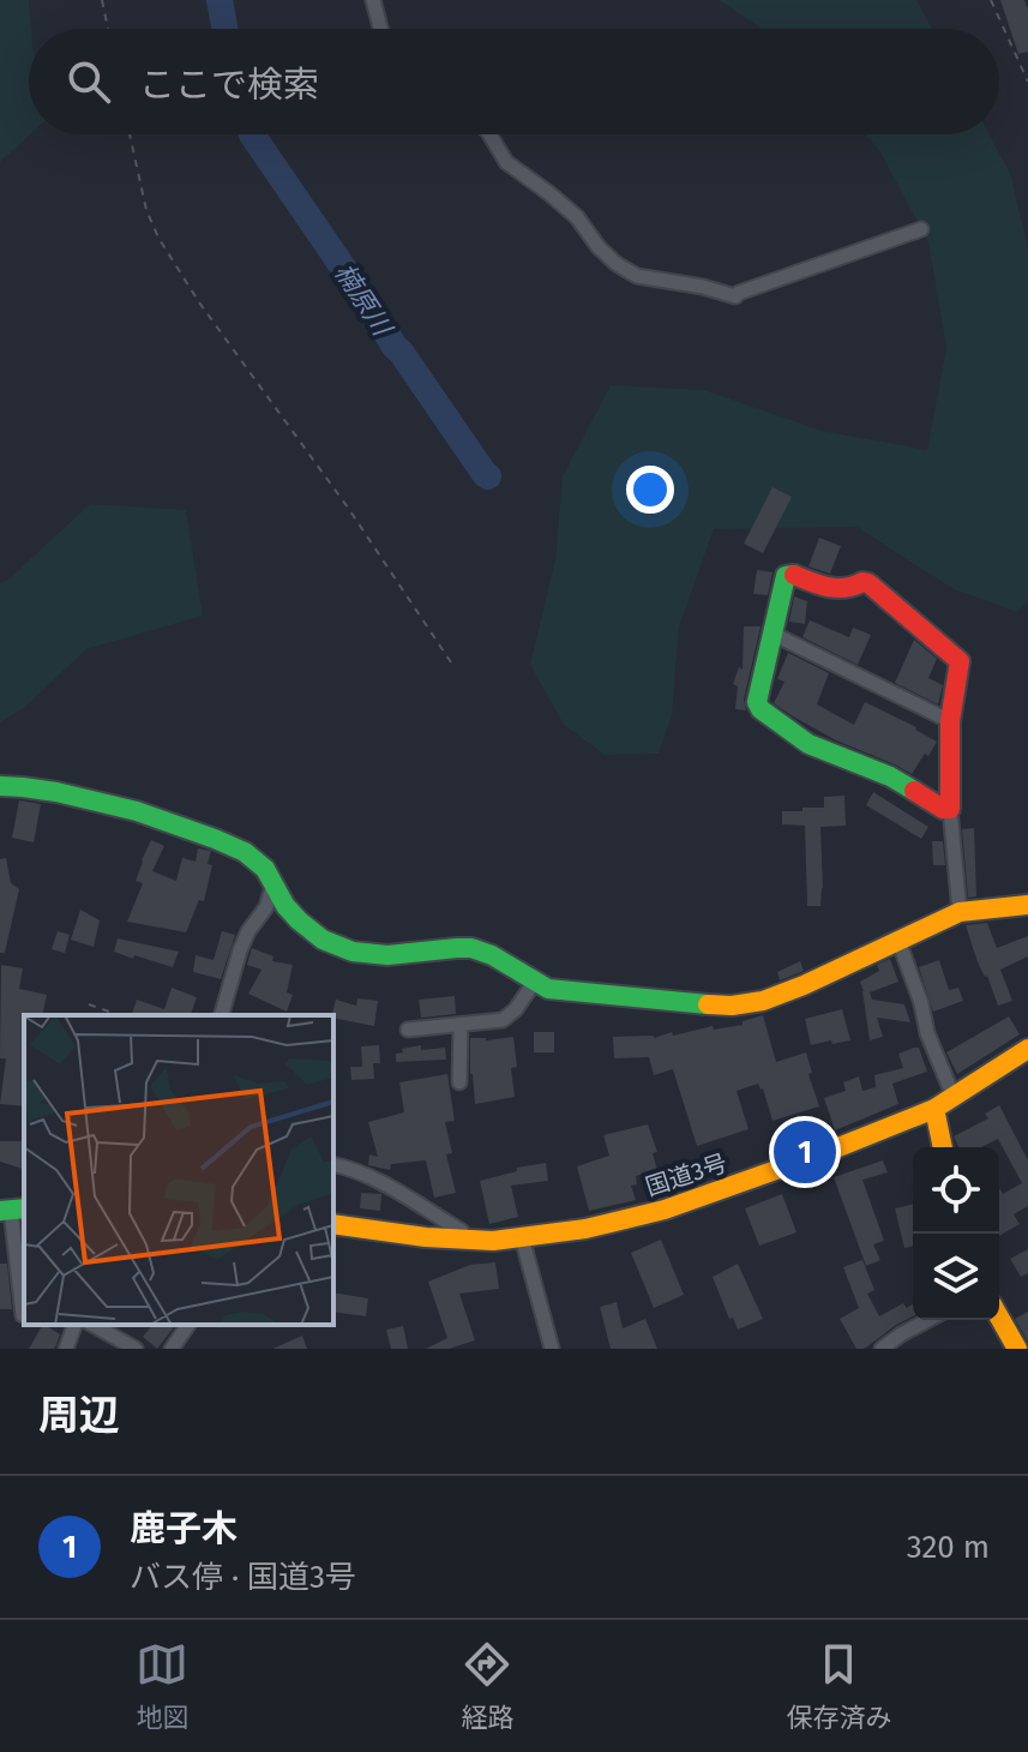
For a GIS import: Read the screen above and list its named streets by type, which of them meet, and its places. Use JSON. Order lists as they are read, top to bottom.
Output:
{
  "streets": {
    "main road": ["国道3号"]
  },
  "water": ["楠原川"],
  "page": {
    "search": "ここで検索",
    "pins": "1",
    "heading": "周辺",
    "list": [
      {
        "mark": "1",
        "name": "鹿子木",
        "note": "バス停 · 国道3号",
        "value": "320 m"
      }
    ],
    "nav": ["地図", "経路", "保存済み"]
  }
}
